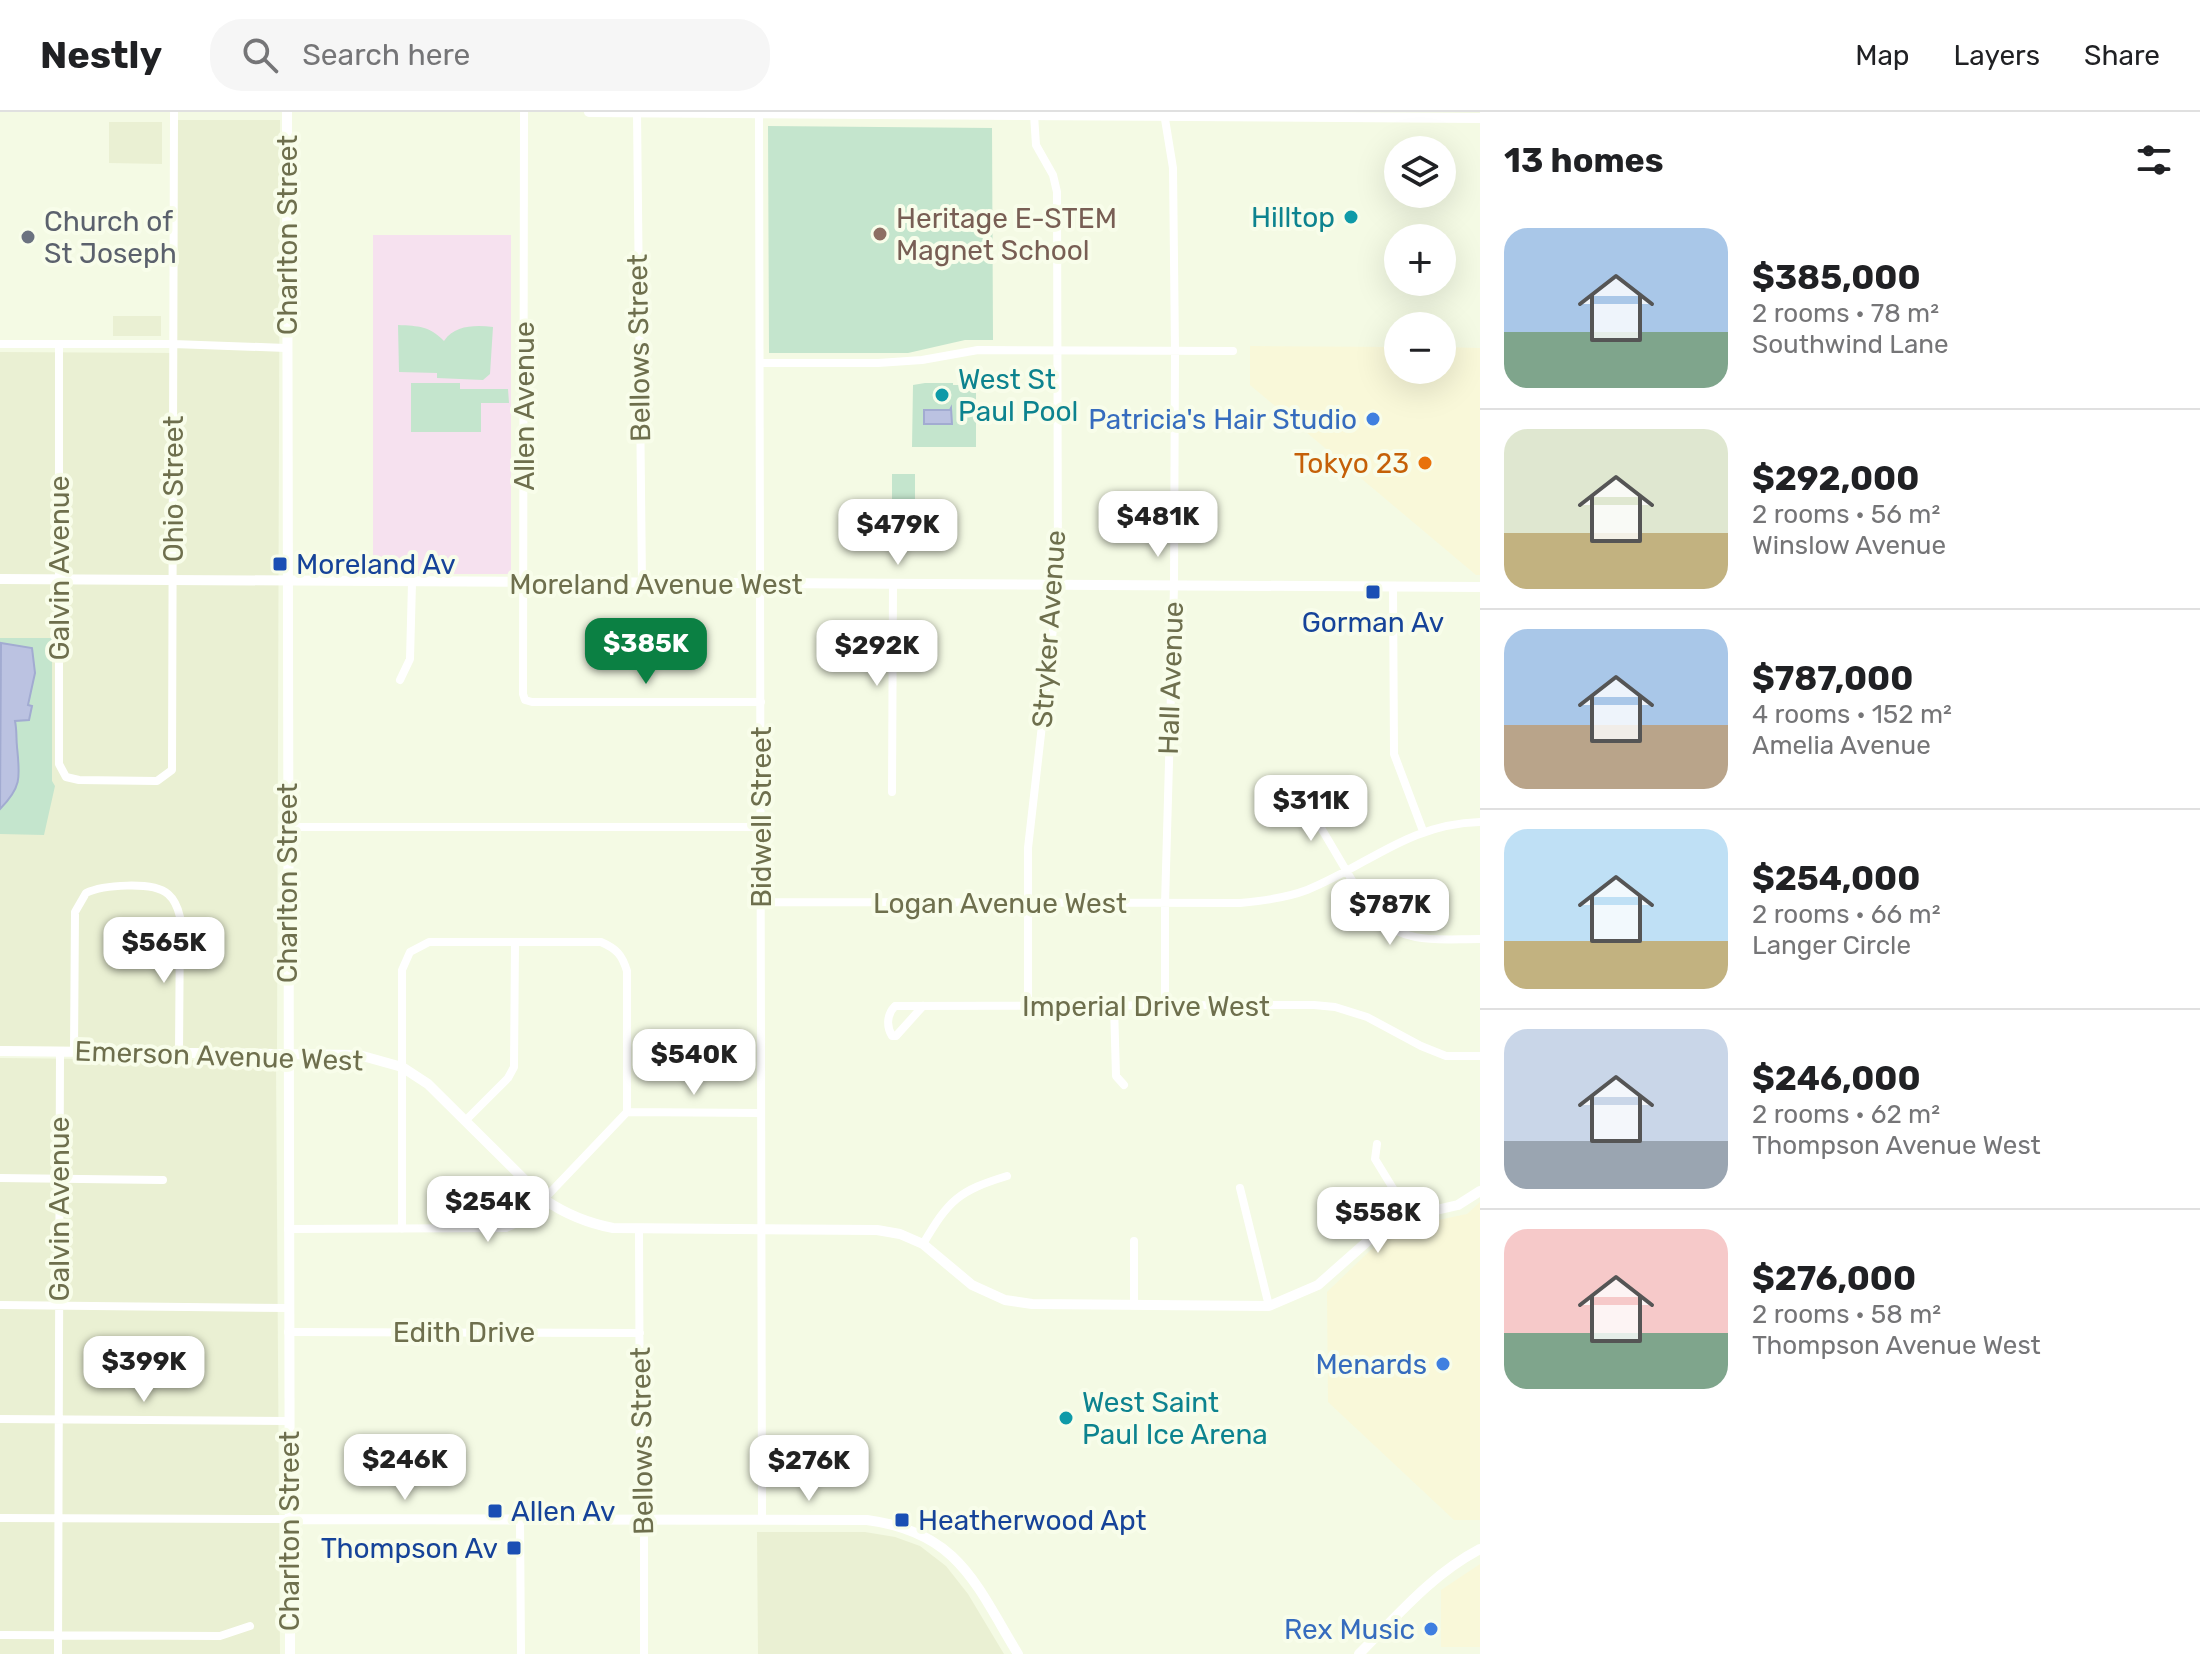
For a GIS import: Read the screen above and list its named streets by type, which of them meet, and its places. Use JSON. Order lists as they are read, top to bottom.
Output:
{
  "streets": {
    "street": [
      "Charlton Street",
      "Bellows Street",
      "Allen Avenue",
      "Ohio Street",
      "Galvin Avenue",
      "Moreland Avenue West",
      "Stryker Avenue",
      "Hall Avenue",
      "Bidwell Street",
      "Logan Avenue West",
      "Imperial Drive West",
      "Emerson Avenue West",
      "Edith Drive"
    ]
  },
  "crossings": [
    ["Charlton Street", "Moreland Avenue West"],
    ["Charlton Street", "Emerson Avenue West"],
    ["Charlton Street", "Edith Drive"],
    ["Bellows Street", "Moreland Avenue West"],
    ["Bellows Street", "Emerson Avenue West"],
    ["Bellows Street", "Edith Drive"],
    ["Allen Avenue", "Moreland Avenue West"],
    ["Allen Avenue", "Bidwell Street"],
    ["Ohio Street", "Galvin Avenue"],
    ["Ohio Street", "Moreland Avenue West"],
    ["Galvin Avenue", "Moreland Avenue West"],
    ["Galvin Avenue", "Emerson Avenue West"],
    ["Moreland Avenue West", "Stryker Avenue"],
    ["Moreland Avenue West", "Hall Avenue"],
    ["Moreland Avenue West", "Bidwell Street"],
    ["Stryker Avenue", "Logan Avenue West"],
    ["Stryker Avenue", "Imperial Drive West"],
    ["Hall Avenue", "Logan Avenue West"],
    ["Hall Avenue", "Imperial Drive West"],
    ["Bidwell Street", "Logan Avenue West"],
    ["Bidwell Street", "Emerson Avenue West"]
  ],
  "places": {
    "other": [
      "Hilltop",
      "Heritage E-STEM Magnet School",
      "Church of St Joseph",
      "West St Paul Pool",
      "Patricia's Hair Studio",
      "Tokyo 23",
      "Menards",
      "West Saint Paul Ice Arena",
      "Rex Music"
    ],
    "transit": [
      "Moreland Av",
      "Gorman Av",
      "Allen Av",
      "Heatherwood Apt",
      "Thompson Av"
    ]
  },
  "page": {
    "header": "Nestly",
    "search": "Search here",
    "nav": ["Map", "Layers", "Share"],
    "heading": "13 homes",
    "map_buttons": ["+", "−"],
    "list": [
      {
        "name": "$385,000",
        "note": "2 rooms · 78 m² · Southwind Lane"
      },
      {
        "name": "$292,000",
        "note": "2 rooms · 56 m² · Winslow Avenue"
      },
      {
        "name": "$787,000",
        "note": "4 rooms · 152 m² · Amelia Avenue"
      },
      {
        "name": "$254,000",
        "note": "2 rooms · 66 m² · Langer Circle"
      },
      {
        "name": "$246,000",
        "note": "2 rooms · 62 m² · Thompson Avenue West"
      },
      {
        "name": "$276,000",
        "note": "2 rooms · 58 m² · Thompson Avenue West"
      }
    ],
    "price": [
      "$481K",
      "$479K",
      "$385K",
      "$292K",
      "$311K",
      "$787K",
      "$565K",
      "$540K",
      "$254K",
      "$558K",
      "$399K",
      "$246K",
      "$276K"
    ]
  }
}
